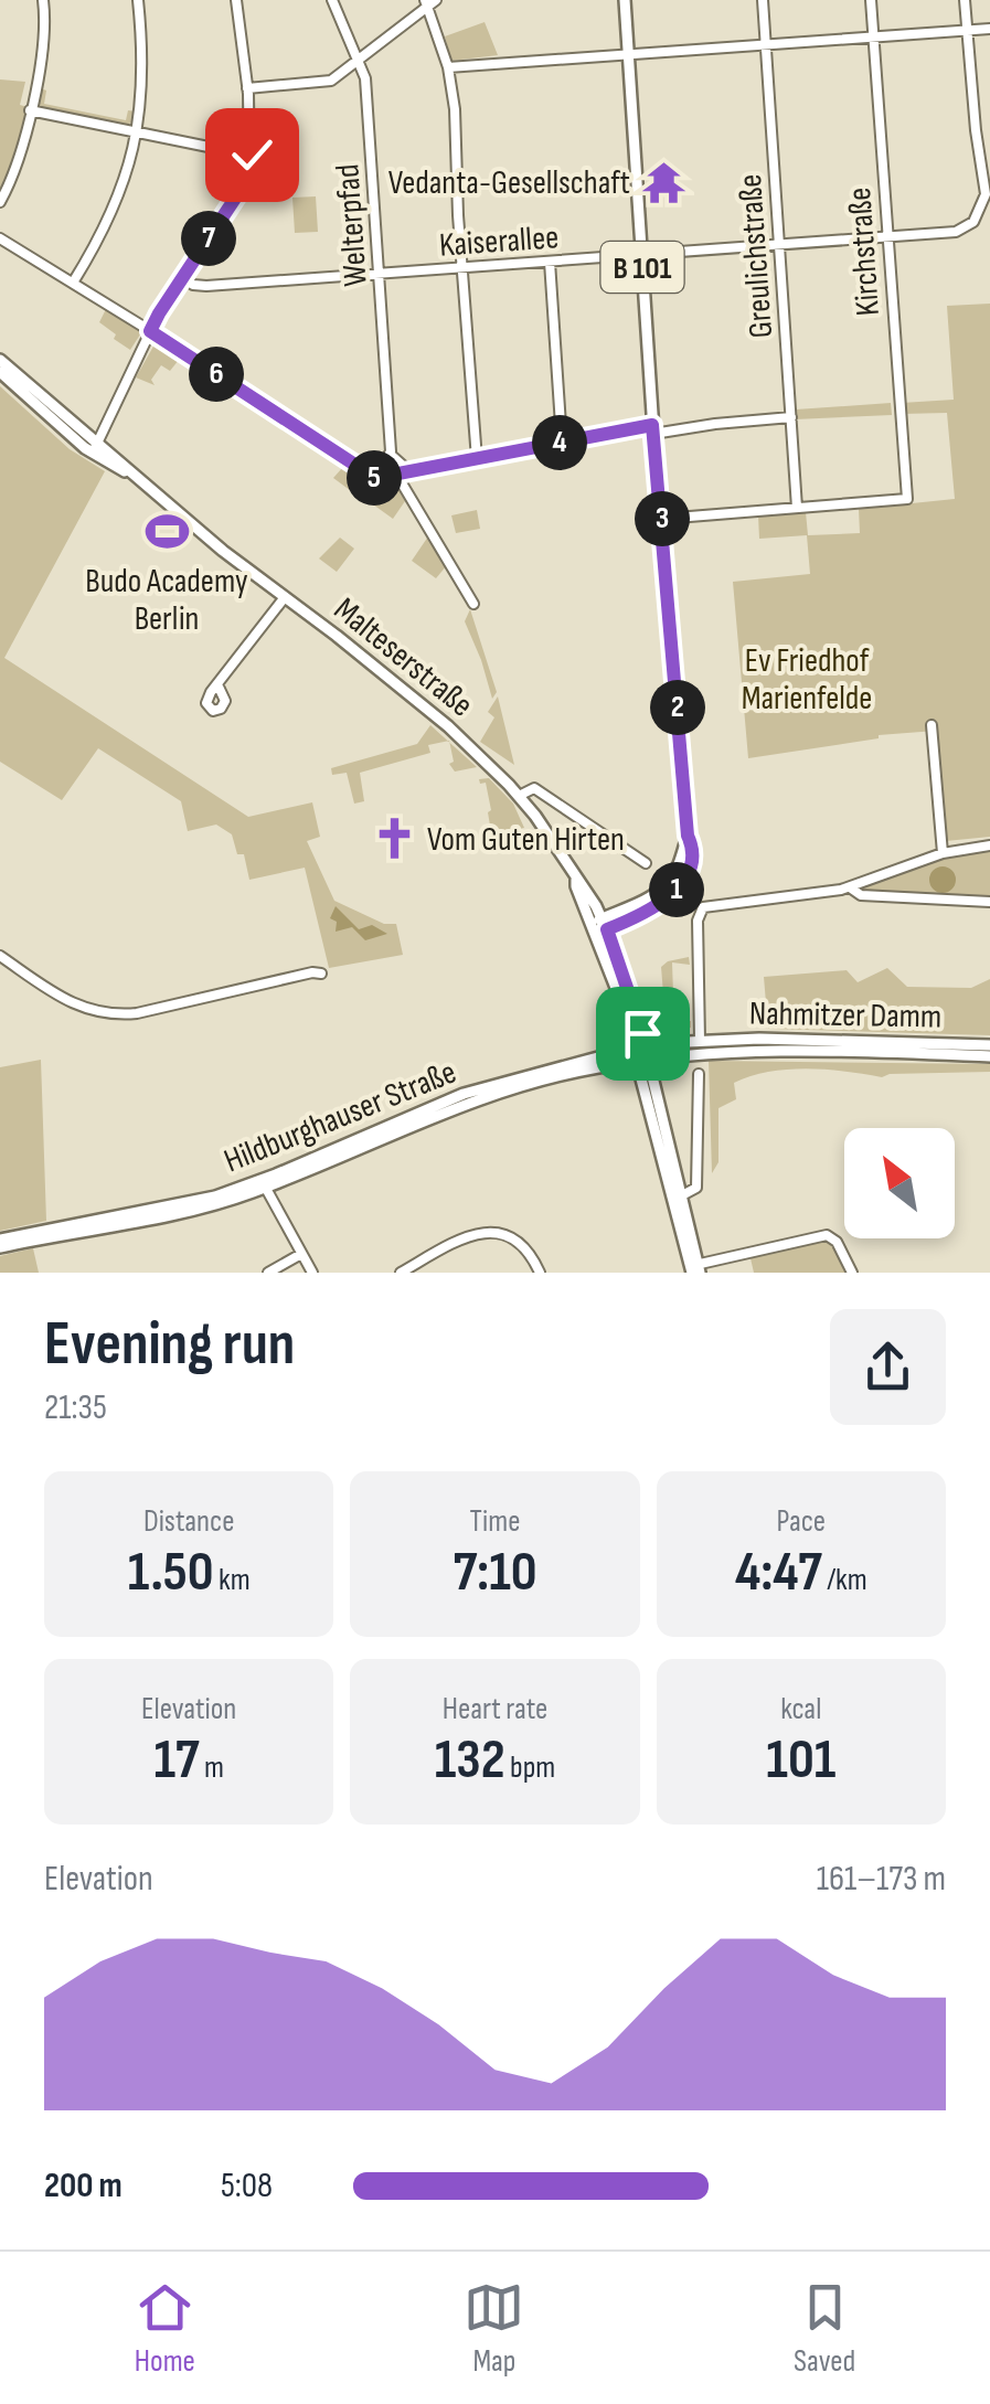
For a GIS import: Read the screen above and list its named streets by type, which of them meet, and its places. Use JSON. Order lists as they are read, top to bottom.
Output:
{
  "streets": {
    "main road": [
      "B 101",
      "Malteserstraße",
      "Nahmitzer Damm",
      "Hildburghauser Straße"
    ],
    "street": [
      "Welterpfad",
      "Kaiserallee",
      "Kirchstraße",
      "Greulichstraße"
    ]
  },
  "crossings": [
    ["Welterpfad", "Kaiserallee"],
    ["Kaiserallee", "Kirchstraße"],
    ["Kaiserallee", "Greulichstraße"],
    ["Kaiserallee", "B 101"],
    ["Kirchstraße", "Greulichstraße"],
    ["Nahmitzer Damm", "Hildburghauser Straße"]
  ],
  "parks": ["Ev Friedhof Marienfelde"],
  "places": {
    "temple": ["Vedanta-Gesellschaft"],
    "sports": ["Budo Academy Berlin"],
    "church": ["Vom Guten Hirten"]
  },
  "north": "top left",
  "page": {
    "pins": [
      "7",
      "6",
      "4",
      "5",
      "3",
      "2",
      "1"
    ],
    "heading": ["Evening run", "21:35"],
    "stats": [
      ["Distance", "1.50 km"],
      ["Time", "7:10"],
      ["Pace", "4:47 /km"],
      ["Elevation", "17 m"],
      ["Heart rate", "132 bpm"],
      ["kcal", "101"]
    ],
    "chart": ["Elevation", "161–173 m"],
    "list": [
      {
        "name": "200 m",
        "note": "5:08"
      }
    ],
    "tabs": ["Home", "Map", "Saved"]
  }
}
